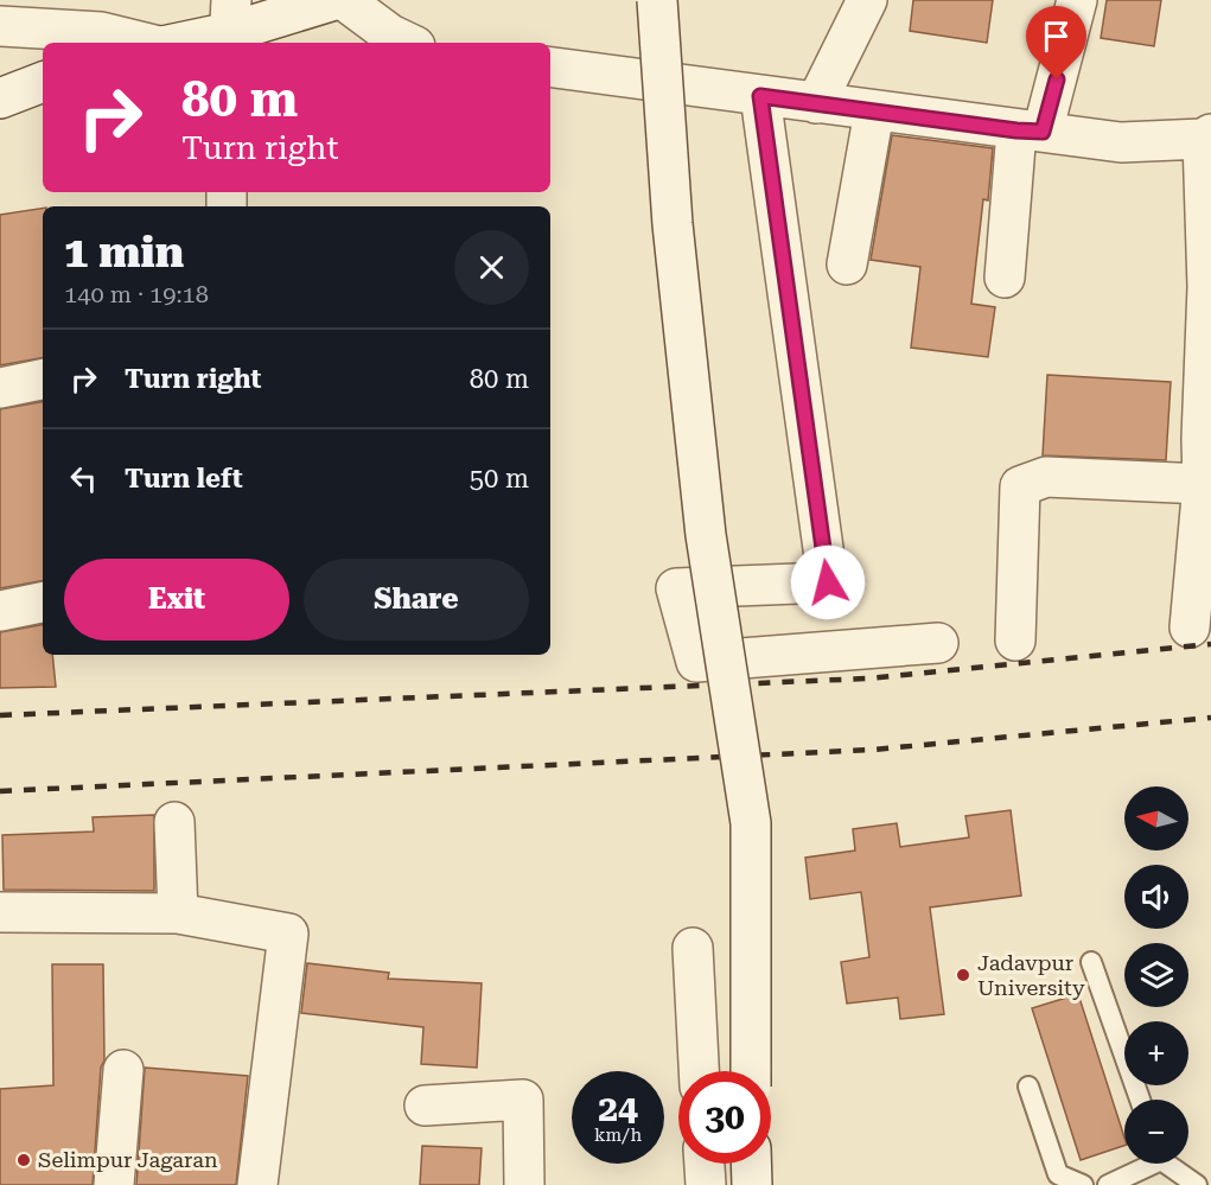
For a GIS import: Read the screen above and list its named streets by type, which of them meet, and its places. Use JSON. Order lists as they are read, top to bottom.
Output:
{
  "places": ["Jadavpur University", "Selimpur Jagaran"],
  "north": "left",
  "page": {
    "turn": ["80 m", "Turn right"],
    "heading": ["1 min", "140 m · 19:18"],
    "list": [
      {
        "name": "Turn right",
        "value": "80 m"
      },
      {
        "name": "Turn left",
        "value": "50 m"
      }
    ],
    "buttons": ["Exit", "Share"],
    "map_buttons": ["+", "−"],
    "speed": "24 km/h",
    "limit": "30"
  }
}
